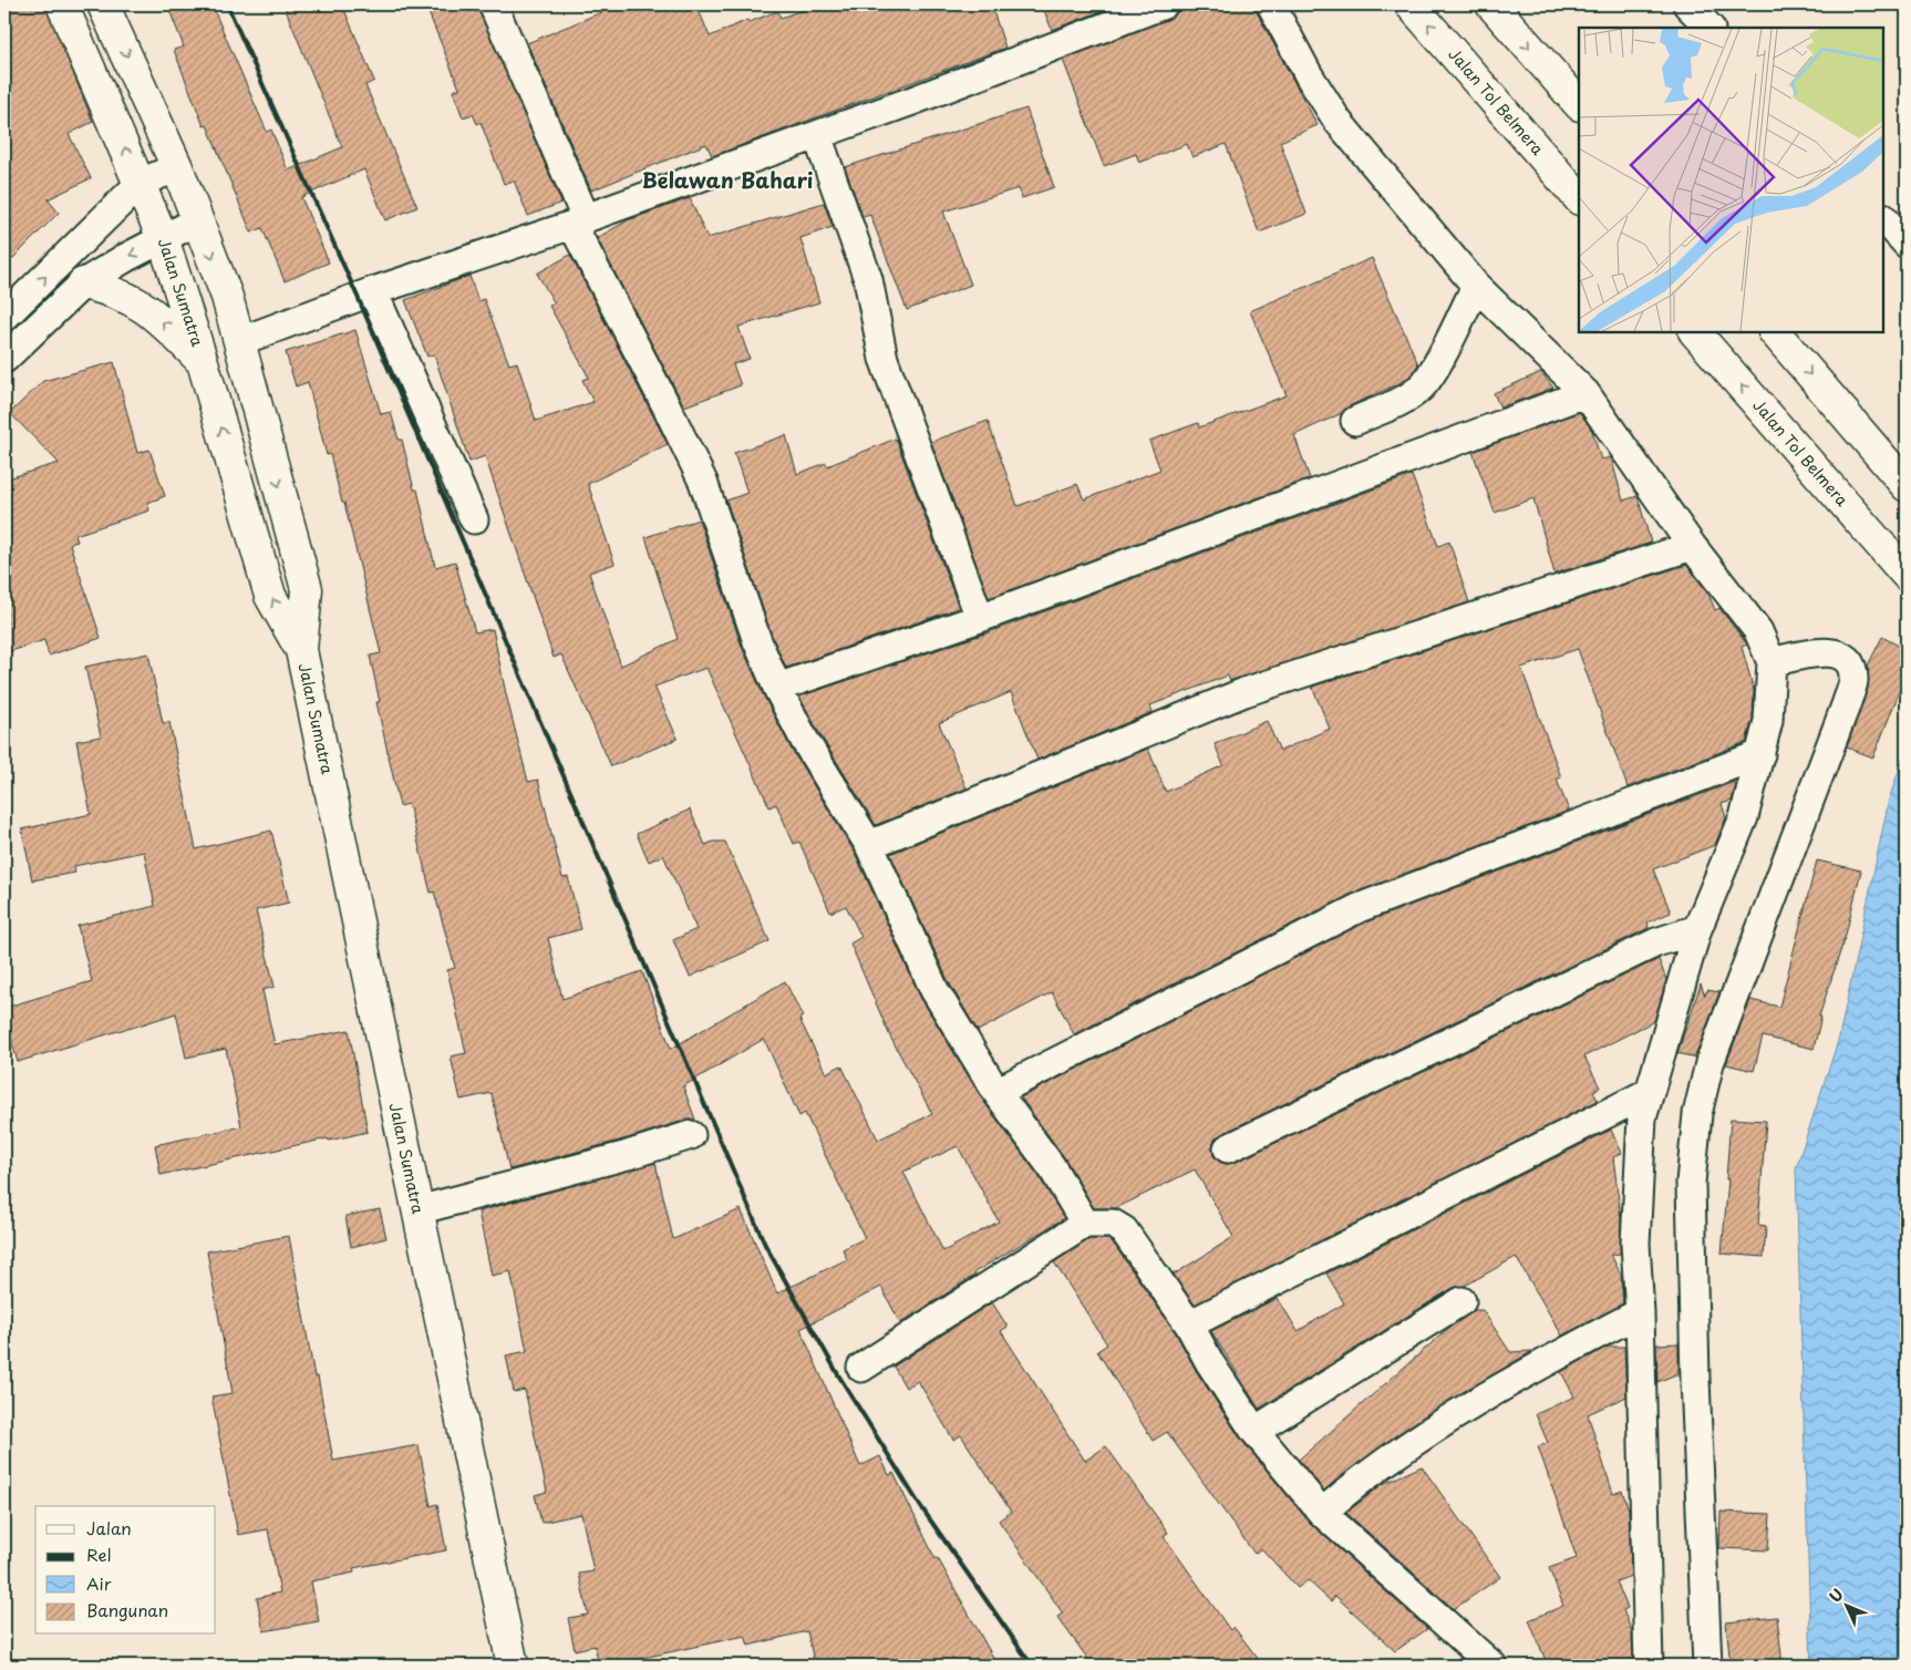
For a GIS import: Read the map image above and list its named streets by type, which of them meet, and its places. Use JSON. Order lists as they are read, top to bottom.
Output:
{
  "streets": {
    "highway": ["Jalan Tol Belmera", "Jalan Sumatra"]
  },
  "districts": ["Belawan Bahari"],
  "legend": [
    "Jalan",
    "Rel",
    "Air",
    "Bangunan"
  ],
  "north": "top left"
}
